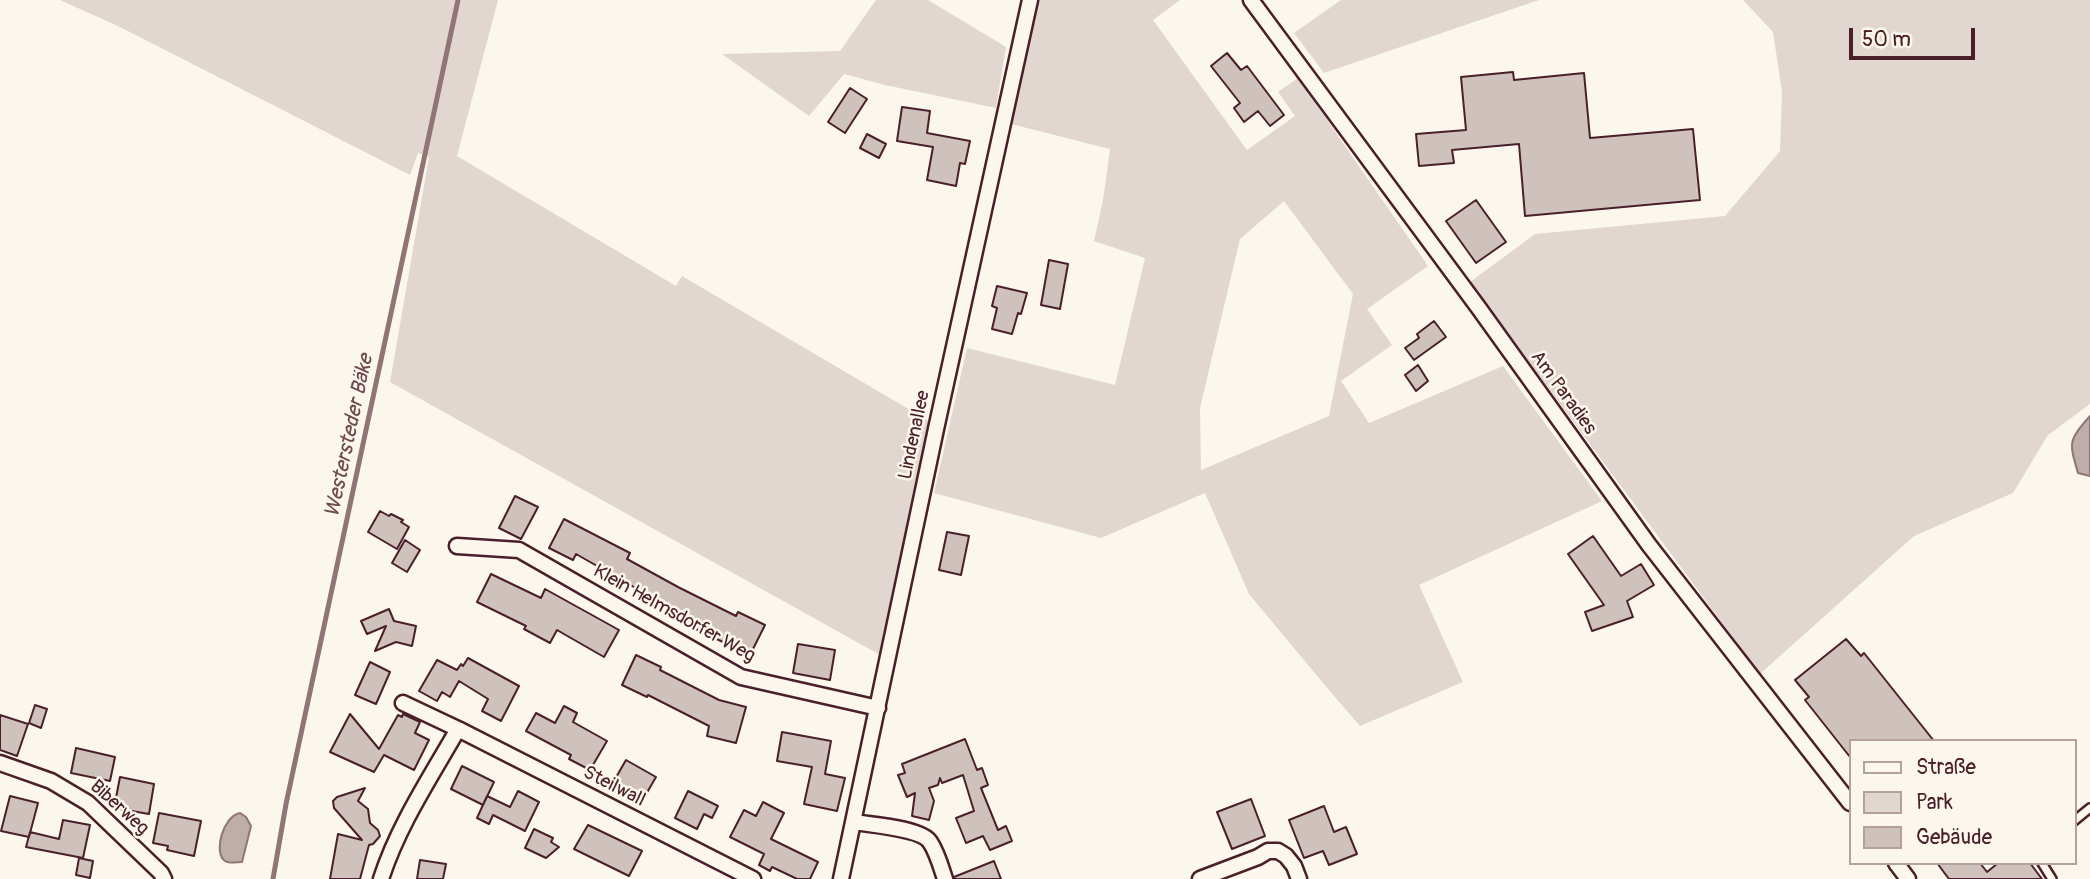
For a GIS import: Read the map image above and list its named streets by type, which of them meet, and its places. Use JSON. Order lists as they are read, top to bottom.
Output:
{
  "streets": {
    "street": [
      "Am Paradies",
      "Lindenallee",
      "Klein Helmsdorfer Weg",
      "Steilwall",
      "Biberweg"
    ]
  },
  "crossings": [
    ["Lindenallee", "Klein Helmsdorfer Weg"]
  ],
  "water": ["Westersteder Bäke"],
  "legend": ["Straße", "Park", "Gebäude"],
  "scale_bar": "50 m"
}
